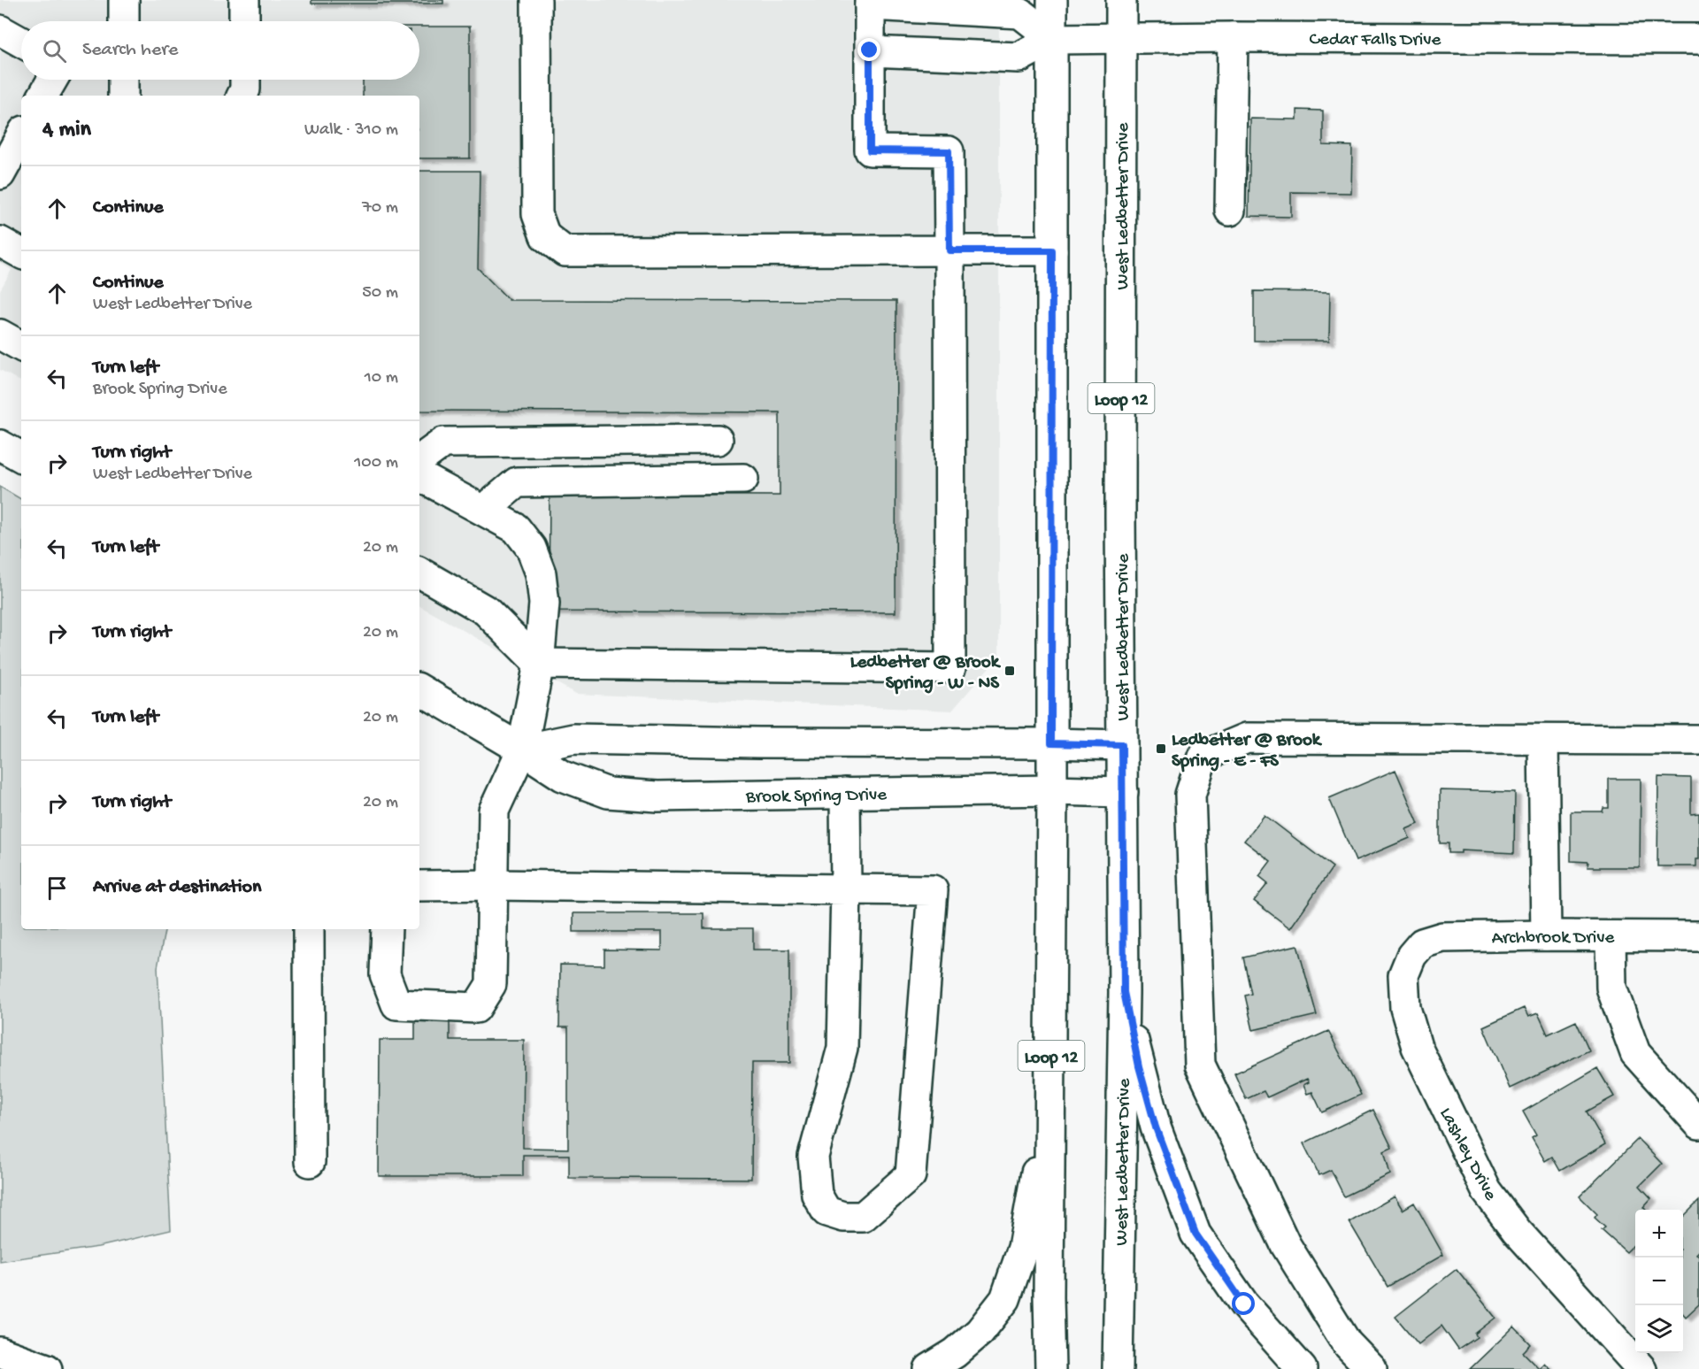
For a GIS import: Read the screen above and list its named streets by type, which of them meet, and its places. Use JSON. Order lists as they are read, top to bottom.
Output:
{
  "streets": {
    "main road": [
      "Cedar Falls Drive",
      "West Ledbetter Drive",
      "Loop 12",
      "Brook Spring Drive",
      "Archbrook Drive",
      "Lashley Drive"
    ]
  },
  "crossings": [
    ["Cedar Falls Drive", "West Ledbetter Drive"],
    ["Cedar Falls Drive", "Loop 12"],
    ["West Ledbetter Drive", "Brook Spring Drive"],
    ["Loop 12", "Brook Spring Drive"],
    ["Archbrook Drive", "Lashley Drive"]
  ],
  "places": {
    "transit": ["Ledbetter @ Brook Spring - W - NS", "Ledbetter @ Brook Spring - E - FS"]
  },
  "page": {
    "search": "Search here",
    "heading": ["4 min", "Walk · 310 m"],
    "list": [
      ["Continue", "70 m"],
      ["Continue", "West Ledbetter Drive", "50 m"],
      ["Turn left", "Brook Spring Drive", "10 m"],
      ["Turn right", "West Ledbetter Drive", "100 m"],
      ["Turn left", "20 m"],
      ["Turn right", "20 m"],
      ["Turn left", "20 m"],
      ["Turn right", "20 m"],
      "Arrive at destination"
    ],
    "map_buttons": ["+", "−"]
  }
}
